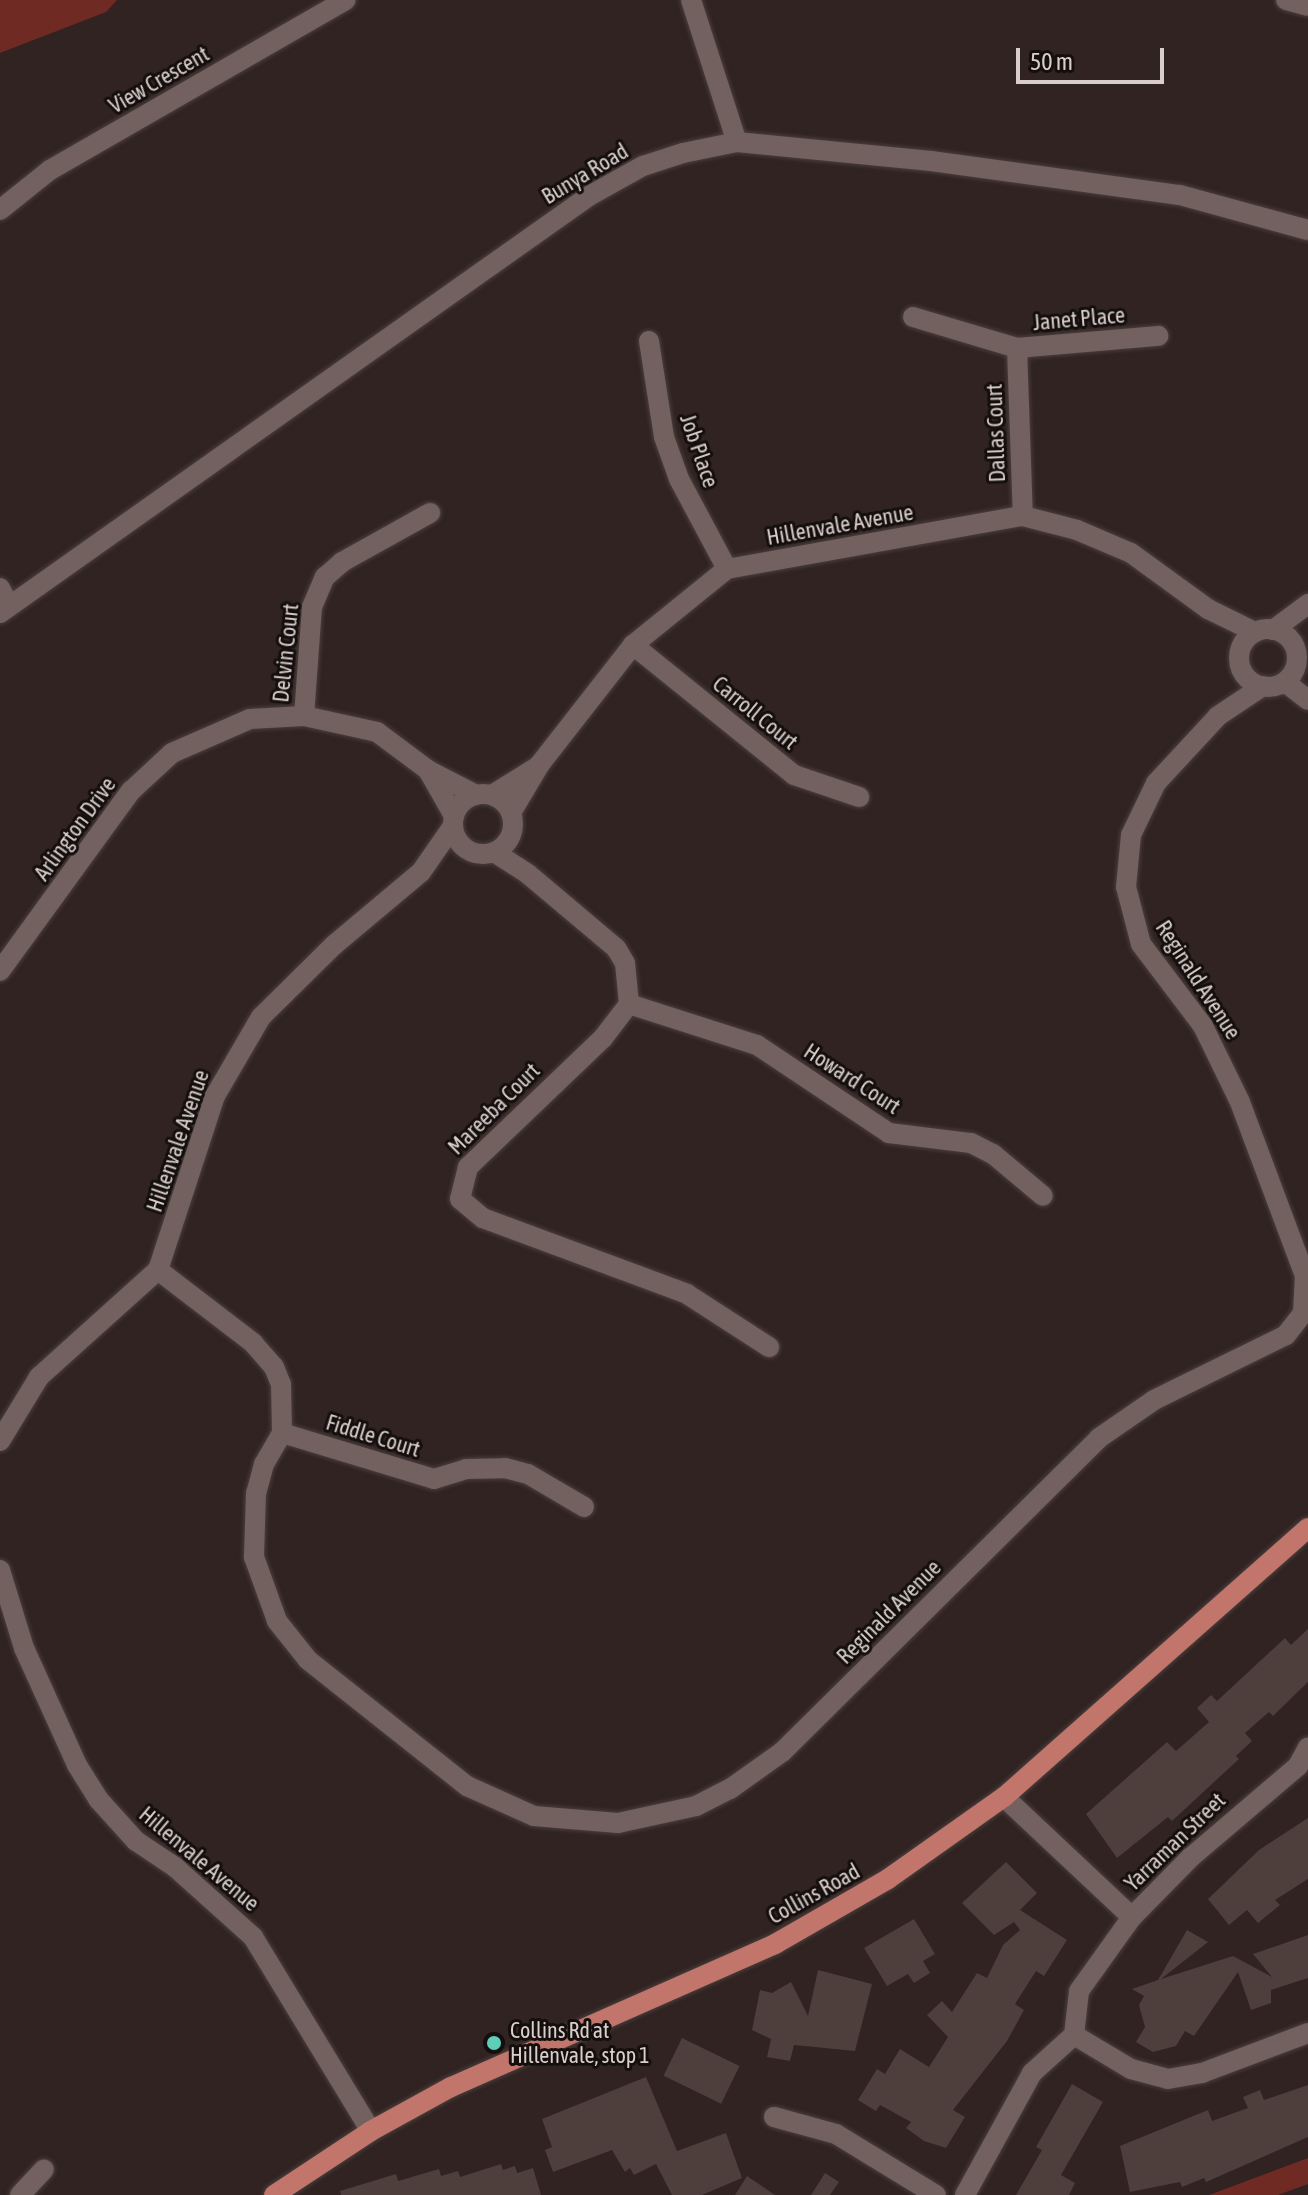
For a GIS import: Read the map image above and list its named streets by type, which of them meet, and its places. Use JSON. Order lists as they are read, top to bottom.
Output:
{
  "streets": {
    "main road": ["Collins Road"],
    "street": [
      "View Crescent",
      "Bunya Road",
      "Janet Place",
      "Dallas Court",
      "Job Place",
      "Hillenvale Avenue",
      "Delvin Court",
      "Carroll Court",
      "Arlington Drive",
      "Reginald Avenue",
      "Howard Court",
      "Mareeba Court",
      "Fiddle Court",
      "Yarraman Street"
    ]
  },
  "crossings": [
    ["Janet Place", "Dallas Court"],
    ["Dallas Court", "Hillenvale Avenue"],
    ["Job Place", "Hillenvale Avenue"],
    ["Hillenvale Avenue", "Carroll Court"],
    ["Hillenvale Avenue", "Arlington Drive"],
    ["Hillenvale Avenue", "Reginald Avenue"],
    ["Hillenvale Avenue", "Collins Road"],
    ["Delvin Court", "Arlington Drive"],
    ["Reginald Avenue", "Fiddle Court"],
    ["Howard Court", "Mareeba Court"],
    ["Yarraman Street", "Collins Road"]
  ],
  "places": ["Collins Rd at Hillenvale, stop 1"],
  "scale_bar": "50 m"
}
